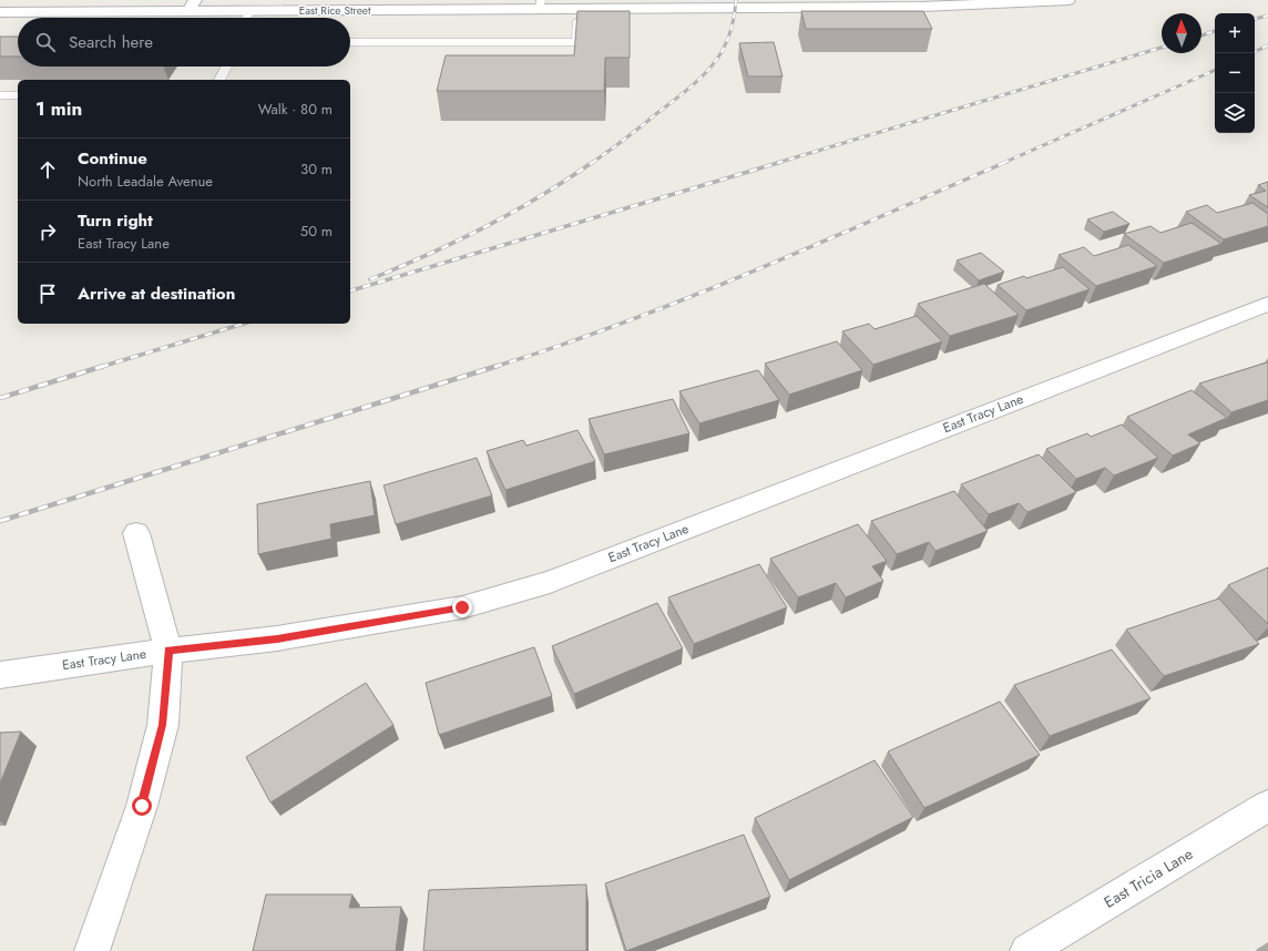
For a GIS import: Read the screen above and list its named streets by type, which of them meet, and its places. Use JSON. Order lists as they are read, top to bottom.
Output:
{
  "streets": {
    "street": ["East Rice Street", "East Tracy Lane", "East Tricia Lane"]
  },
  "north": "top",
  "page": {
    "map_buttons": ["+", "−"],
    "search": "Search here",
    "heading": ["1 min", "Walk · 80 m"],
    "list": [
      ["Continue", "North Leadale Avenue", "30 m"],
      ["Turn right", "East Tracy Lane", "50 m"],
      "Arrive at destination"
    ]
  }
}
